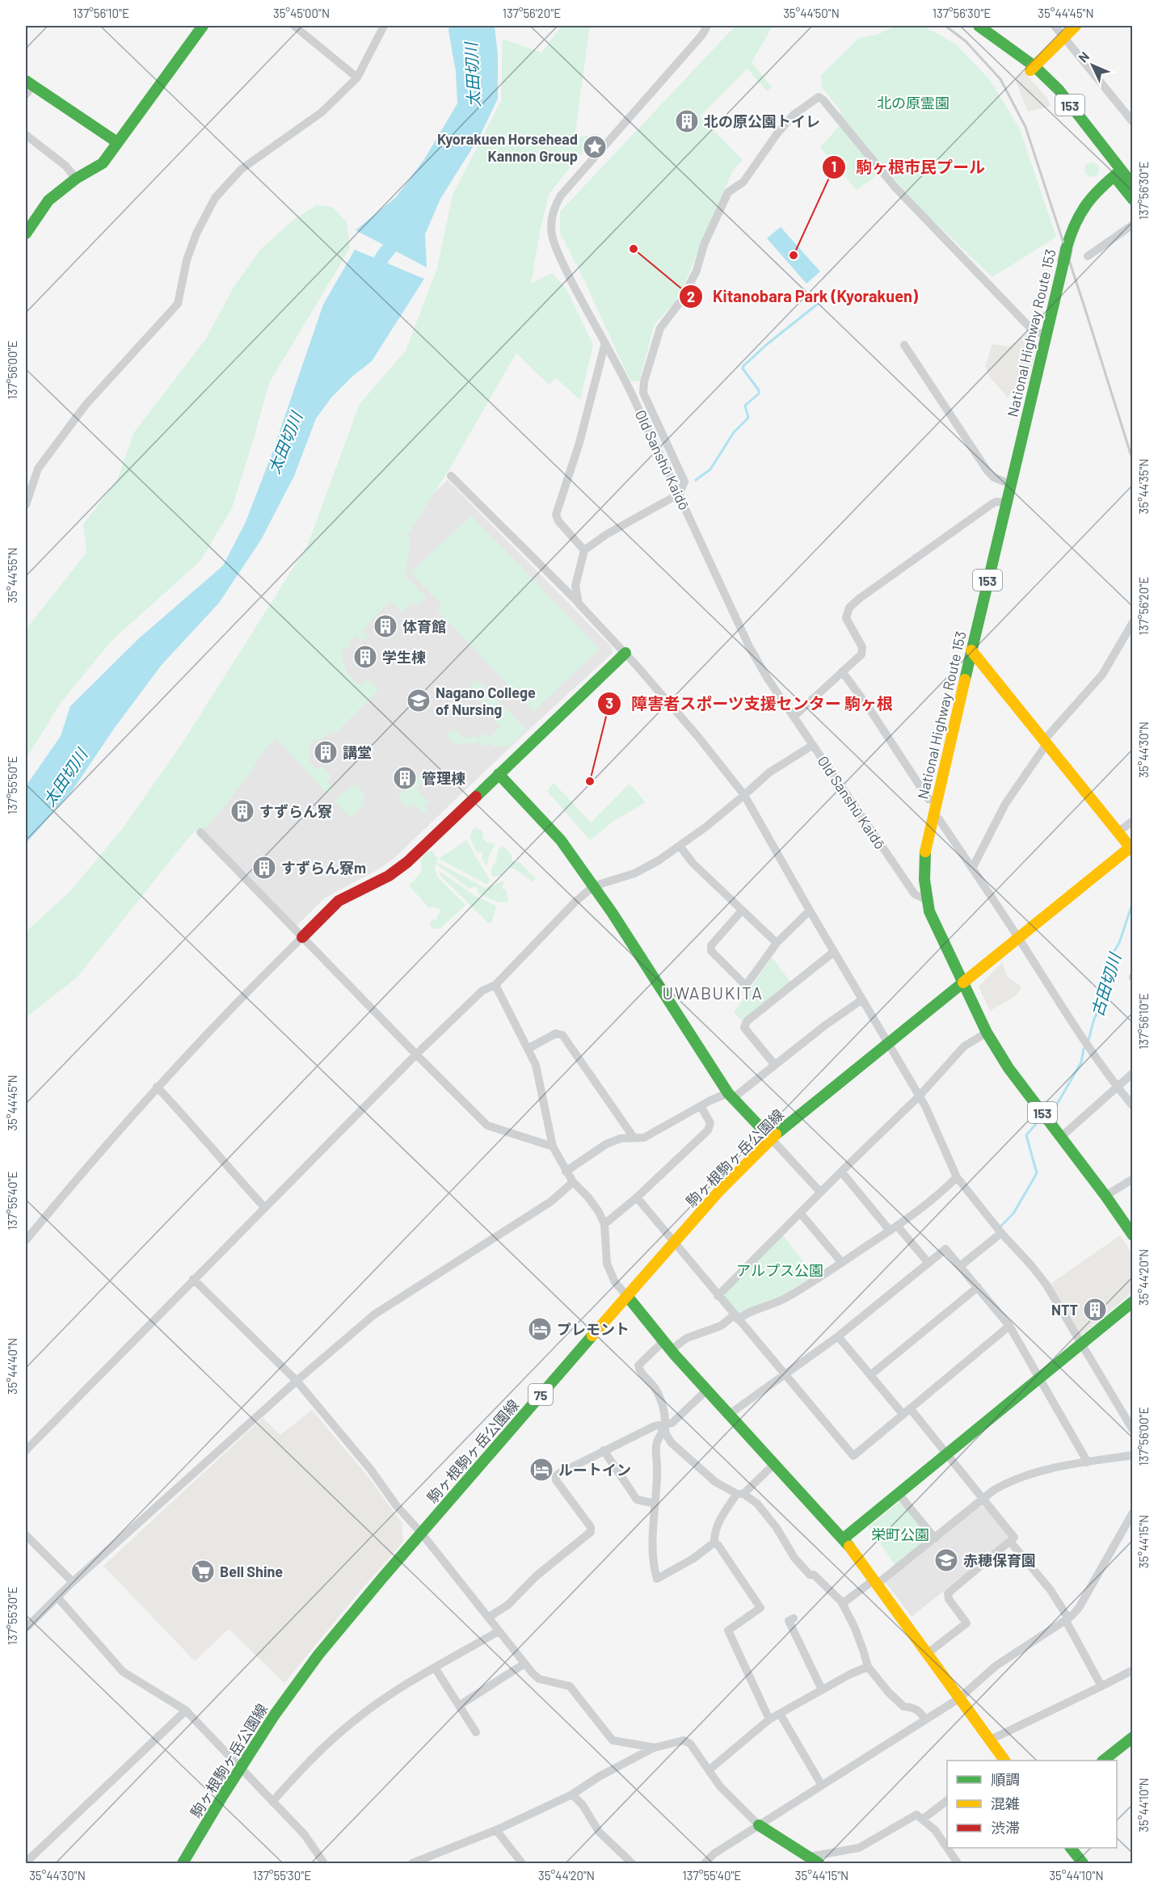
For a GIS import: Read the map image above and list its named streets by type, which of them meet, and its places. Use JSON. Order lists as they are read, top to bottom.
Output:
{
  "streets": {
    "main road": [
      "153",
      "National Highway Route 153",
      "駒ヶ根駒ヶ岳公園線",
      "75"
    ],
    "street": ["Old Sanshū Kaidō"]
  },
  "crossings": [
    ["153", "National Highway Route 153"],
    ["National Highway Route 153", "Old Sanshū Kaidō"],
    ["National Highway Route 153", "駒ヶ根駒ヶ岳公園線"]
  ],
  "districts": ["UWABUKITA"],
  "water": ["太田切川", "古田切川"],
  "parks": ["北の原霊園", "アルプス公園", "栄町公園"],
  "places": {
    "building": [
      "北の原公園トイレ",
      "体育館",
      "学生棟",
      "講堂",
      "管理棟",
      "すずらん寮",
      "すずらん寮m",
      "NTT"
    ],
    "place": ["Kyorakuen Horsehead Kannon Group"],
    "other": ["Kitanobara Park (Kyorakuen)", "駒ヶ根市民プール", "障害者スポーツ支援センター 駒ヶ根"],
    "school or university": ["Nagano College of Nursing", "赤穂保育園"],
    "hotel": ["プレモント", "ルートイン"],
    "supermarket": ["Bell Shine"]
  },
  "legend": ["順調", "混雑", "渋滞"],
  "north": "top left",
  "coordinates": [
    "137°56'10\"E",
    "35°45'00\"N",
    "137°56'20\"E",
    "35°44'50\"N",
    "137°56'30\"E",
    "35°44'45\"N",
    "137°56'00\"E",
    "35°44'35\"N",
    "35°44'55\"N",
    "35°44'30\"N",
    "137°55'50\"E",
    "137°55'40\"E",
    "35°44'20\"N",
    "35°44'40\"N",
    "35°44'15\"N",
    "137°55'30\"E",
    "35°44'10\"N"
  ]
}
